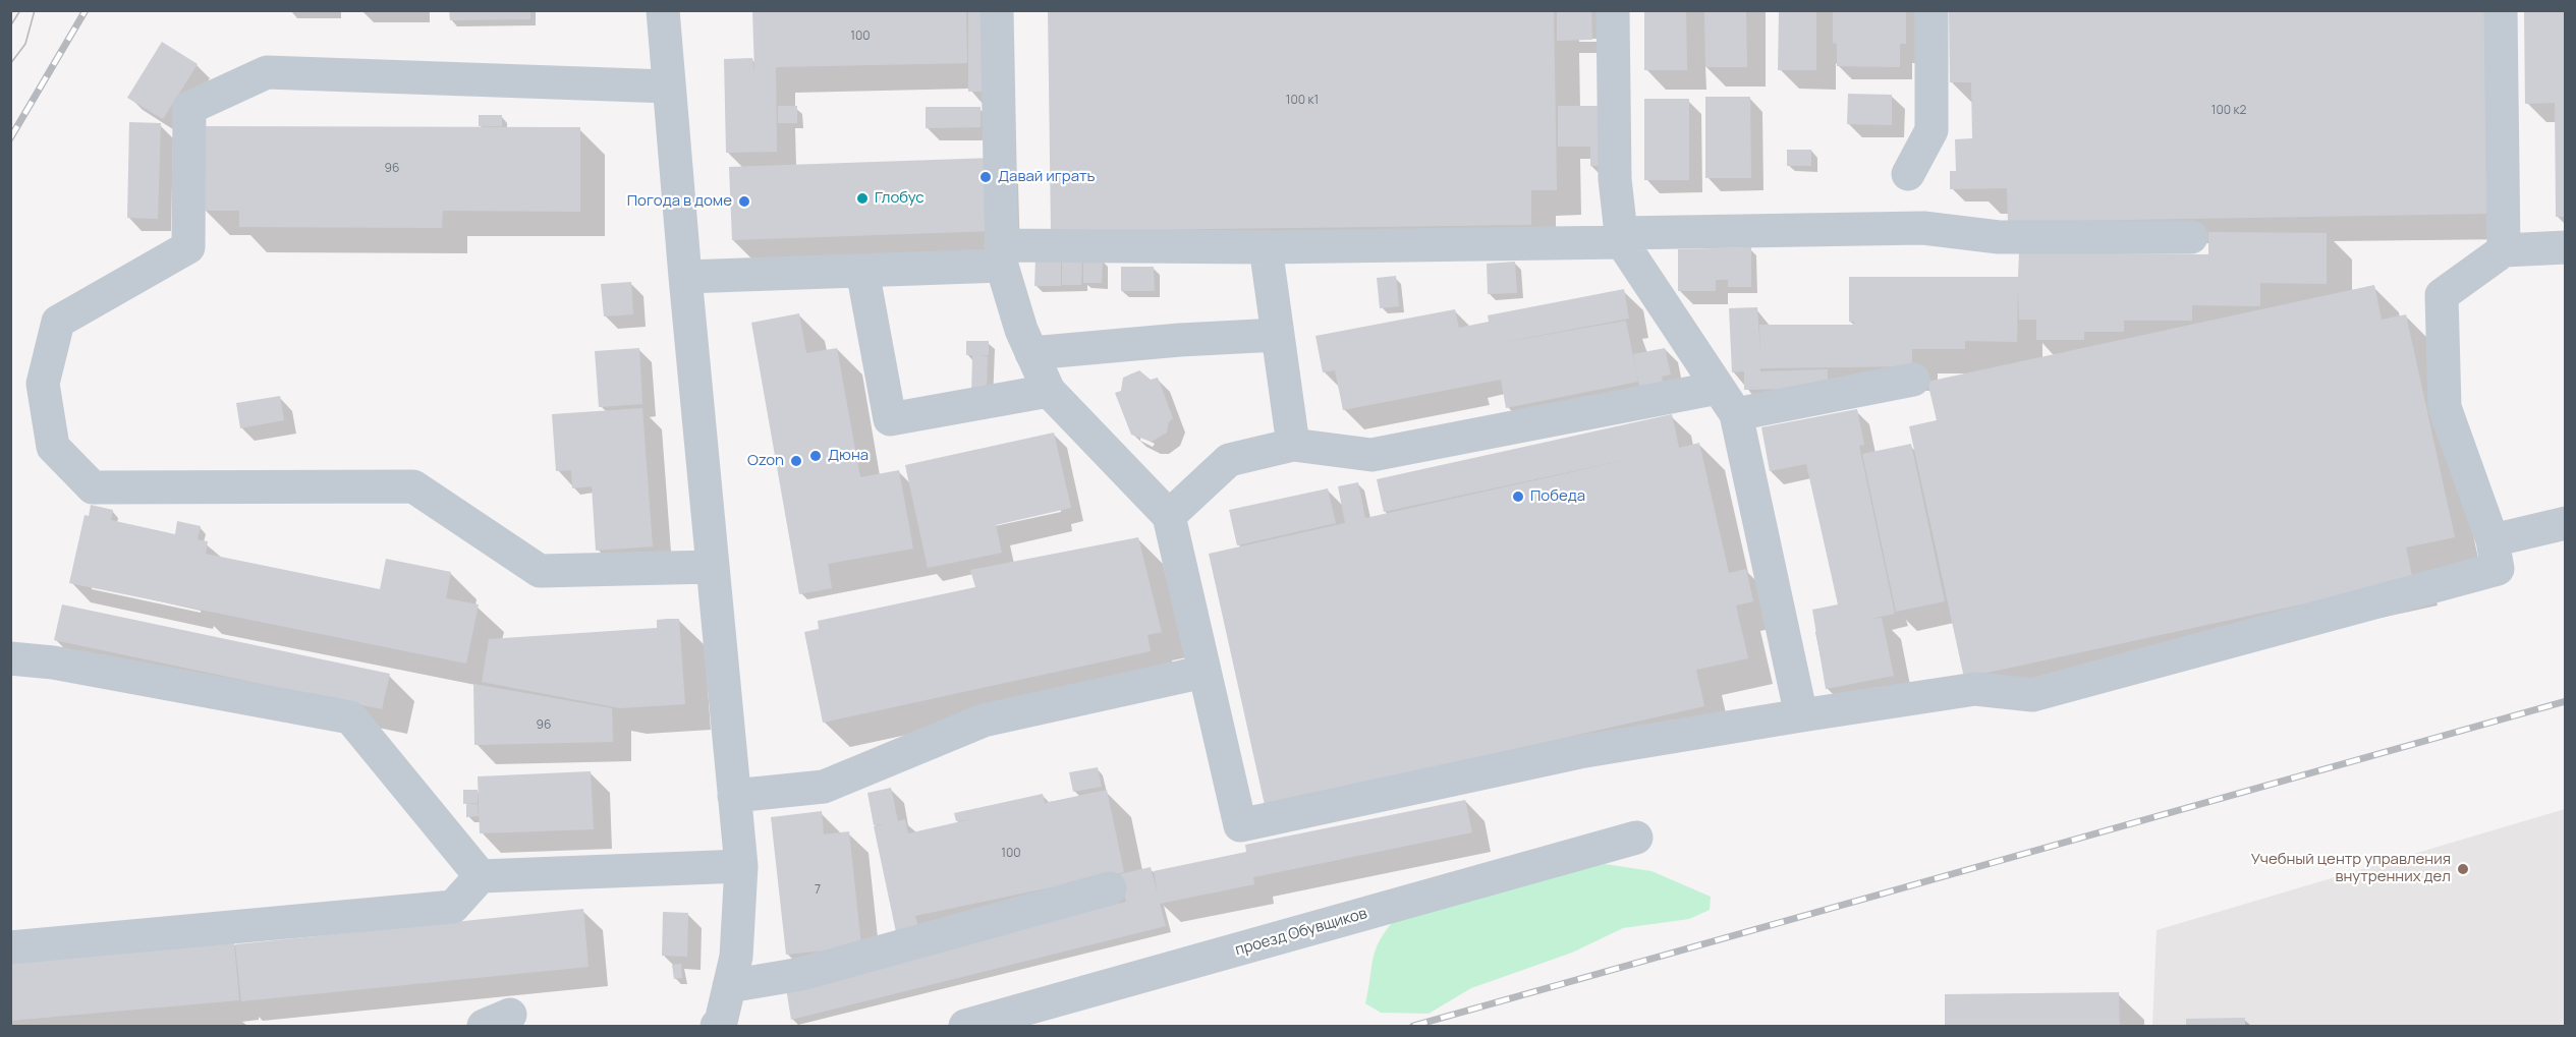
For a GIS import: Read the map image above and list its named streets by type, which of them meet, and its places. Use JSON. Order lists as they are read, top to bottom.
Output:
{
  "streets": {
    "street": ["проезд Обувщиков"]
  },
  "places": [
    "Давай играть",
    "Глобус",
    "Погода в доме",
    "Дюна",
    "Ozon",
    "Победа",
    "Учебный центр управления внутренних дел"
  ],
  "house_numbers": [
    "100",
    "100 к1",
    "100 к2",
    "96",
    "96",
    "100",
    "7"
  ]
}
